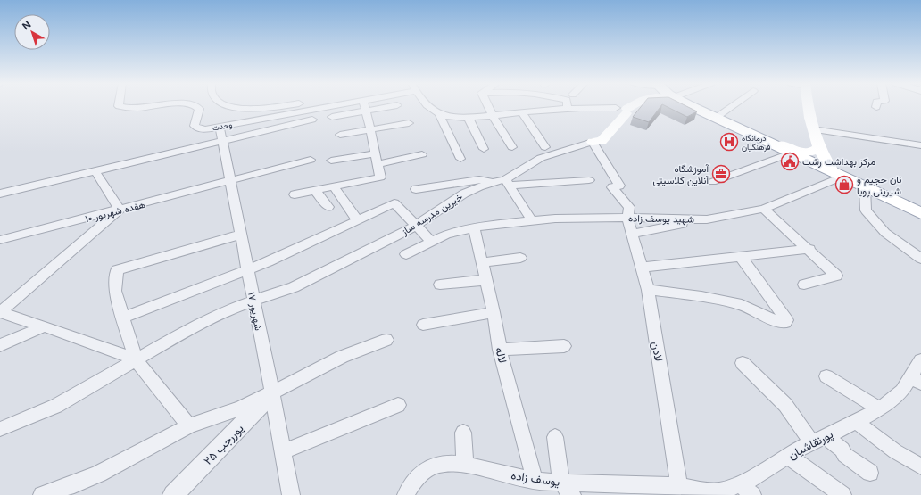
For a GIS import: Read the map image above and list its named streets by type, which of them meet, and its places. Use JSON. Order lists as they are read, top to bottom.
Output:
{
  "streets": {
    "main road": ["خیرین مدرسه ساز"],
    "street": [
      "وحدت",
      "هفده شهریور ۱۰",
      "شهید یوسف زاده",
      "۱۷ شهریور",
      "لادن",
      "لاله",
      "پوررجب ۲۵",
      "پورنقاشیان",
      "یوسف زاده"
    ]
  },
  "crossings": [
    ["وحدت", "۱۷ شهریور"],
    ["هفده شهریور ۱۰", "۱۷ شهریور"],
    ["خیرین مدرسه ساز", "۱۷ شهریور"],
    ["خیرین مدرسه ساز", "لادن"],
    ["شهید یوسف زاده", "لادن"],
    ["شهید یوسف زاده", "لاله"],
    ["۱۷ شهریور", "پوررجب ۲۵"],
    ["لادن", "پورنقاشیان"],
    ["لادن", "یوسف زاده"],
    ["لاله", "یوسف زاده"],
    ["پورنقاشیان", "یوسف زاده"]
  ],
  "places": {
    "hospital": ["درمانگاه فرهنگیان"],
    "public building": ["مرکز بهداشت رشت"],
    "office": ["آموزشگاه آنلاین کلاسیتی"],
    "shop": ["نان حجیم و شیرینی پویا"]
  },
  "north": "top left"
}
